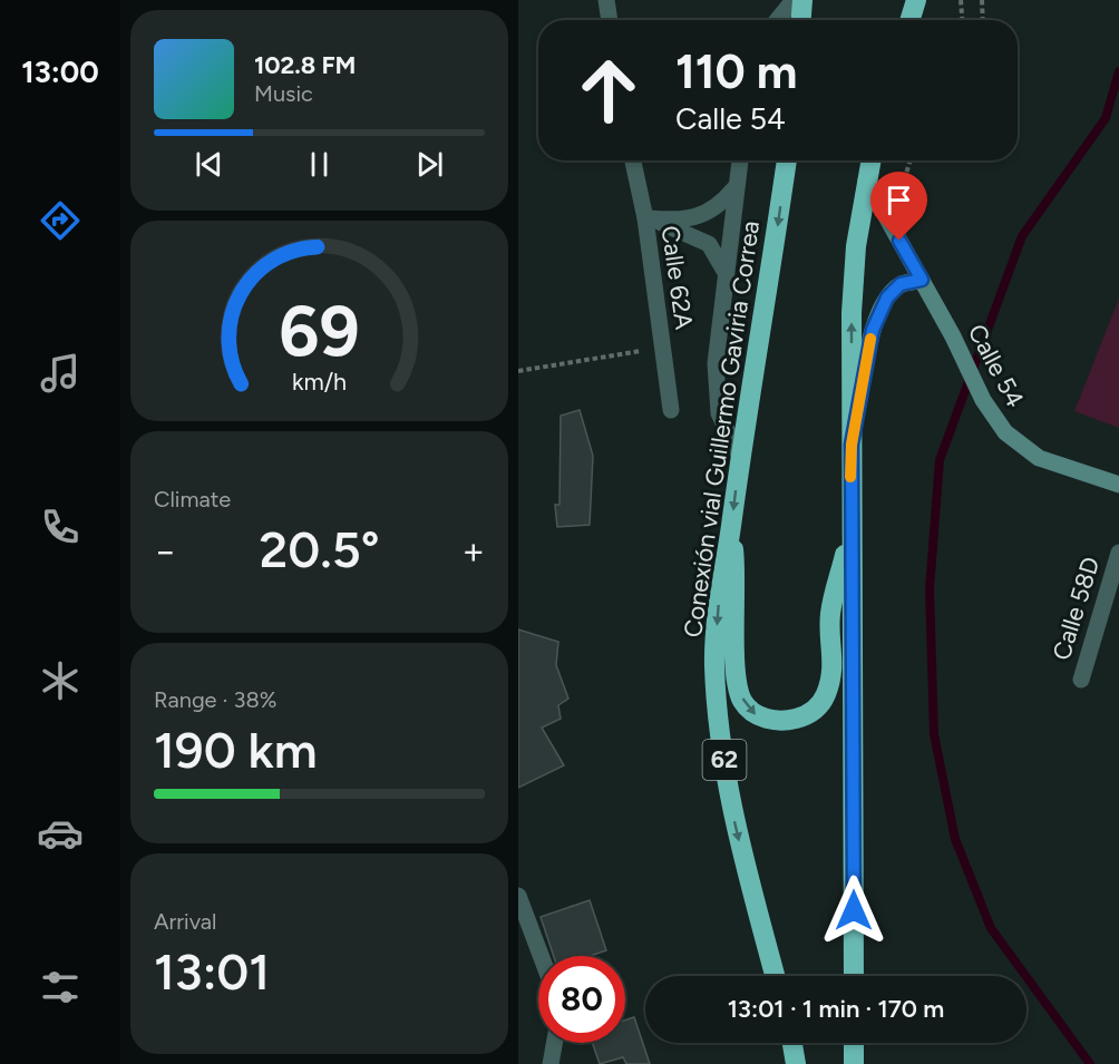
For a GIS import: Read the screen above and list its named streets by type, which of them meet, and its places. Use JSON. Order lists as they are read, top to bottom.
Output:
{
  "streets": {
    "highway": ["Conexión vial Guillermo Gaviria Correa", "62"],
    "street": ["Calle 62A", "Calle 54", "Calle 58D"]
  },
  "page": {
    "tabs": "13:00",
    "turn": ["110 m", "Calle 54"],
    "song": ["102.8 FM", "Music"],
    "tile": [
      "Climate",
      ["Range · 38%", "190 km"],
      ["Arrival", "13:01"]
    ],
    "heat": ["−", "20.5°", "+"],
    "limit": "80",
    "trip": "13:01 · 1 min · 170 m",
    "gauge": ["69", "km/h"]
  }
}
